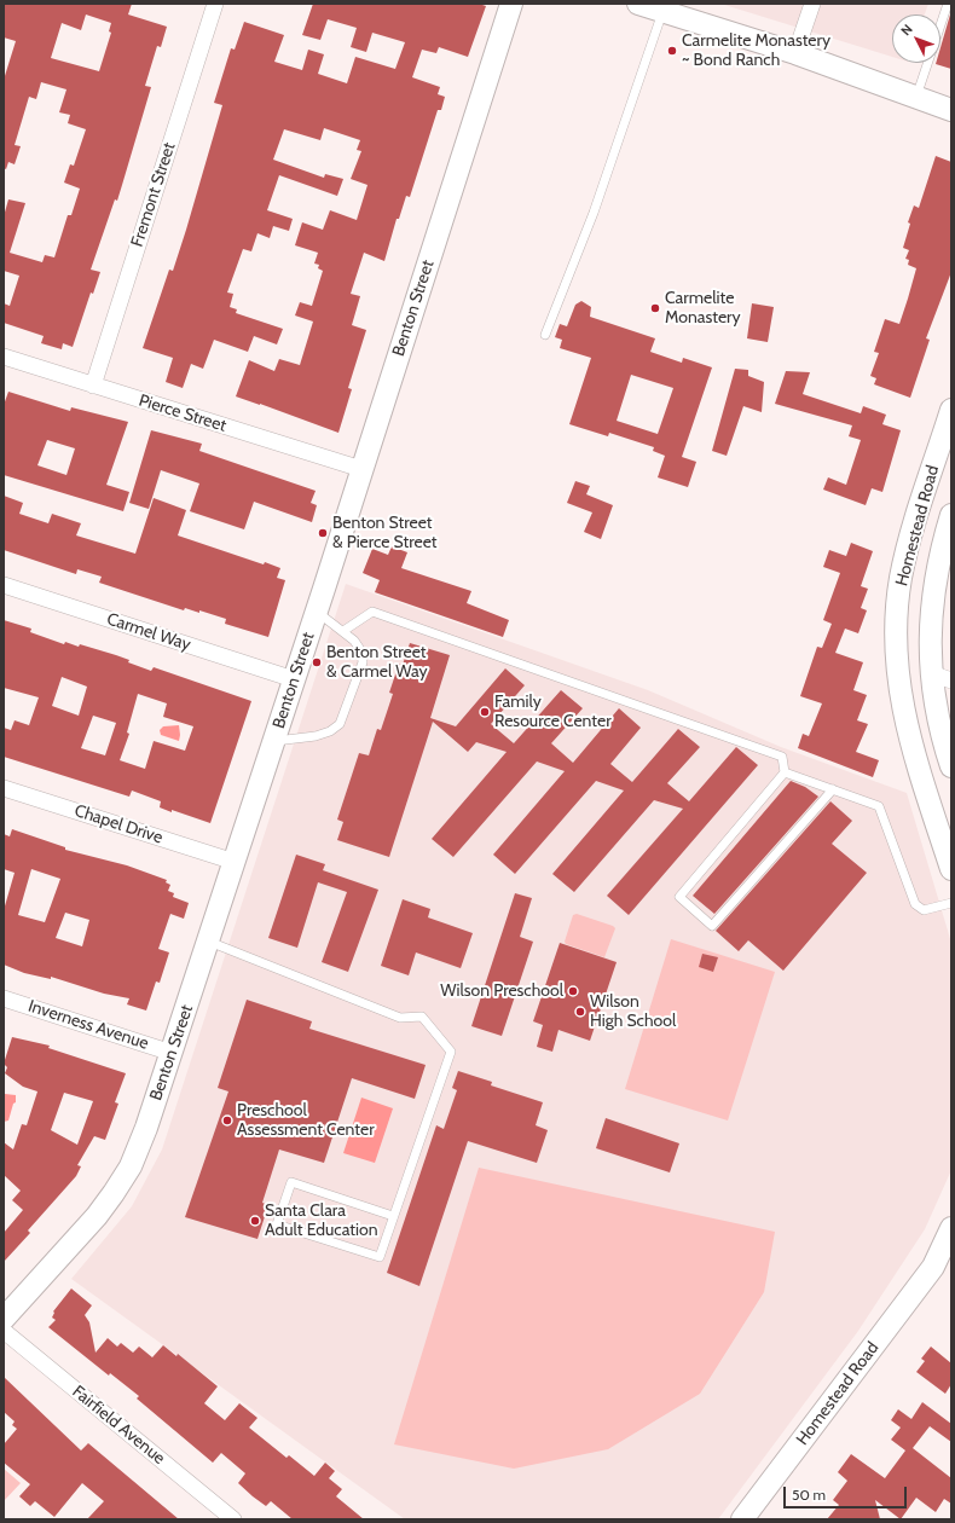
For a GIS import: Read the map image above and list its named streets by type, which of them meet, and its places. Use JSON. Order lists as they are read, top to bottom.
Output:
{
  "streets": {
    "main road": ["Benton Street", "Homestead Road"],
    "street": [
      "Fremont Street",
      "Pierce Street",
      "Carmel Way",
      "Chapel Drive",
      "Inverness Avenue",
      "Fairfield Avenue"
    ]
  },
  "crossings": [
    ["Fremont Street", "Pierce Street"],
    ["Benton Street", "Pierce Street"],
    ["Benton Street", "Carmel Way"],
    ["Benton Street", "Chapel Drive"],
    ["Benton Street", "Inverness Avenue"]
  ],
  "places": [
    "Carmelite Monastery ~ Bond Ranch",
    "Carmelite Monastery",
    "Benton Street & Pierce Street",
    "Benton Street & Carmel Way",
    "Family Resource Center",
    "Wilson Preschool",
    "Wilson High School",
    "Preschool Assessment Center",
    "Santa Clara Adult Education"
  ],
  "scale_bar": "50 m",
  "north": "top left"
}
